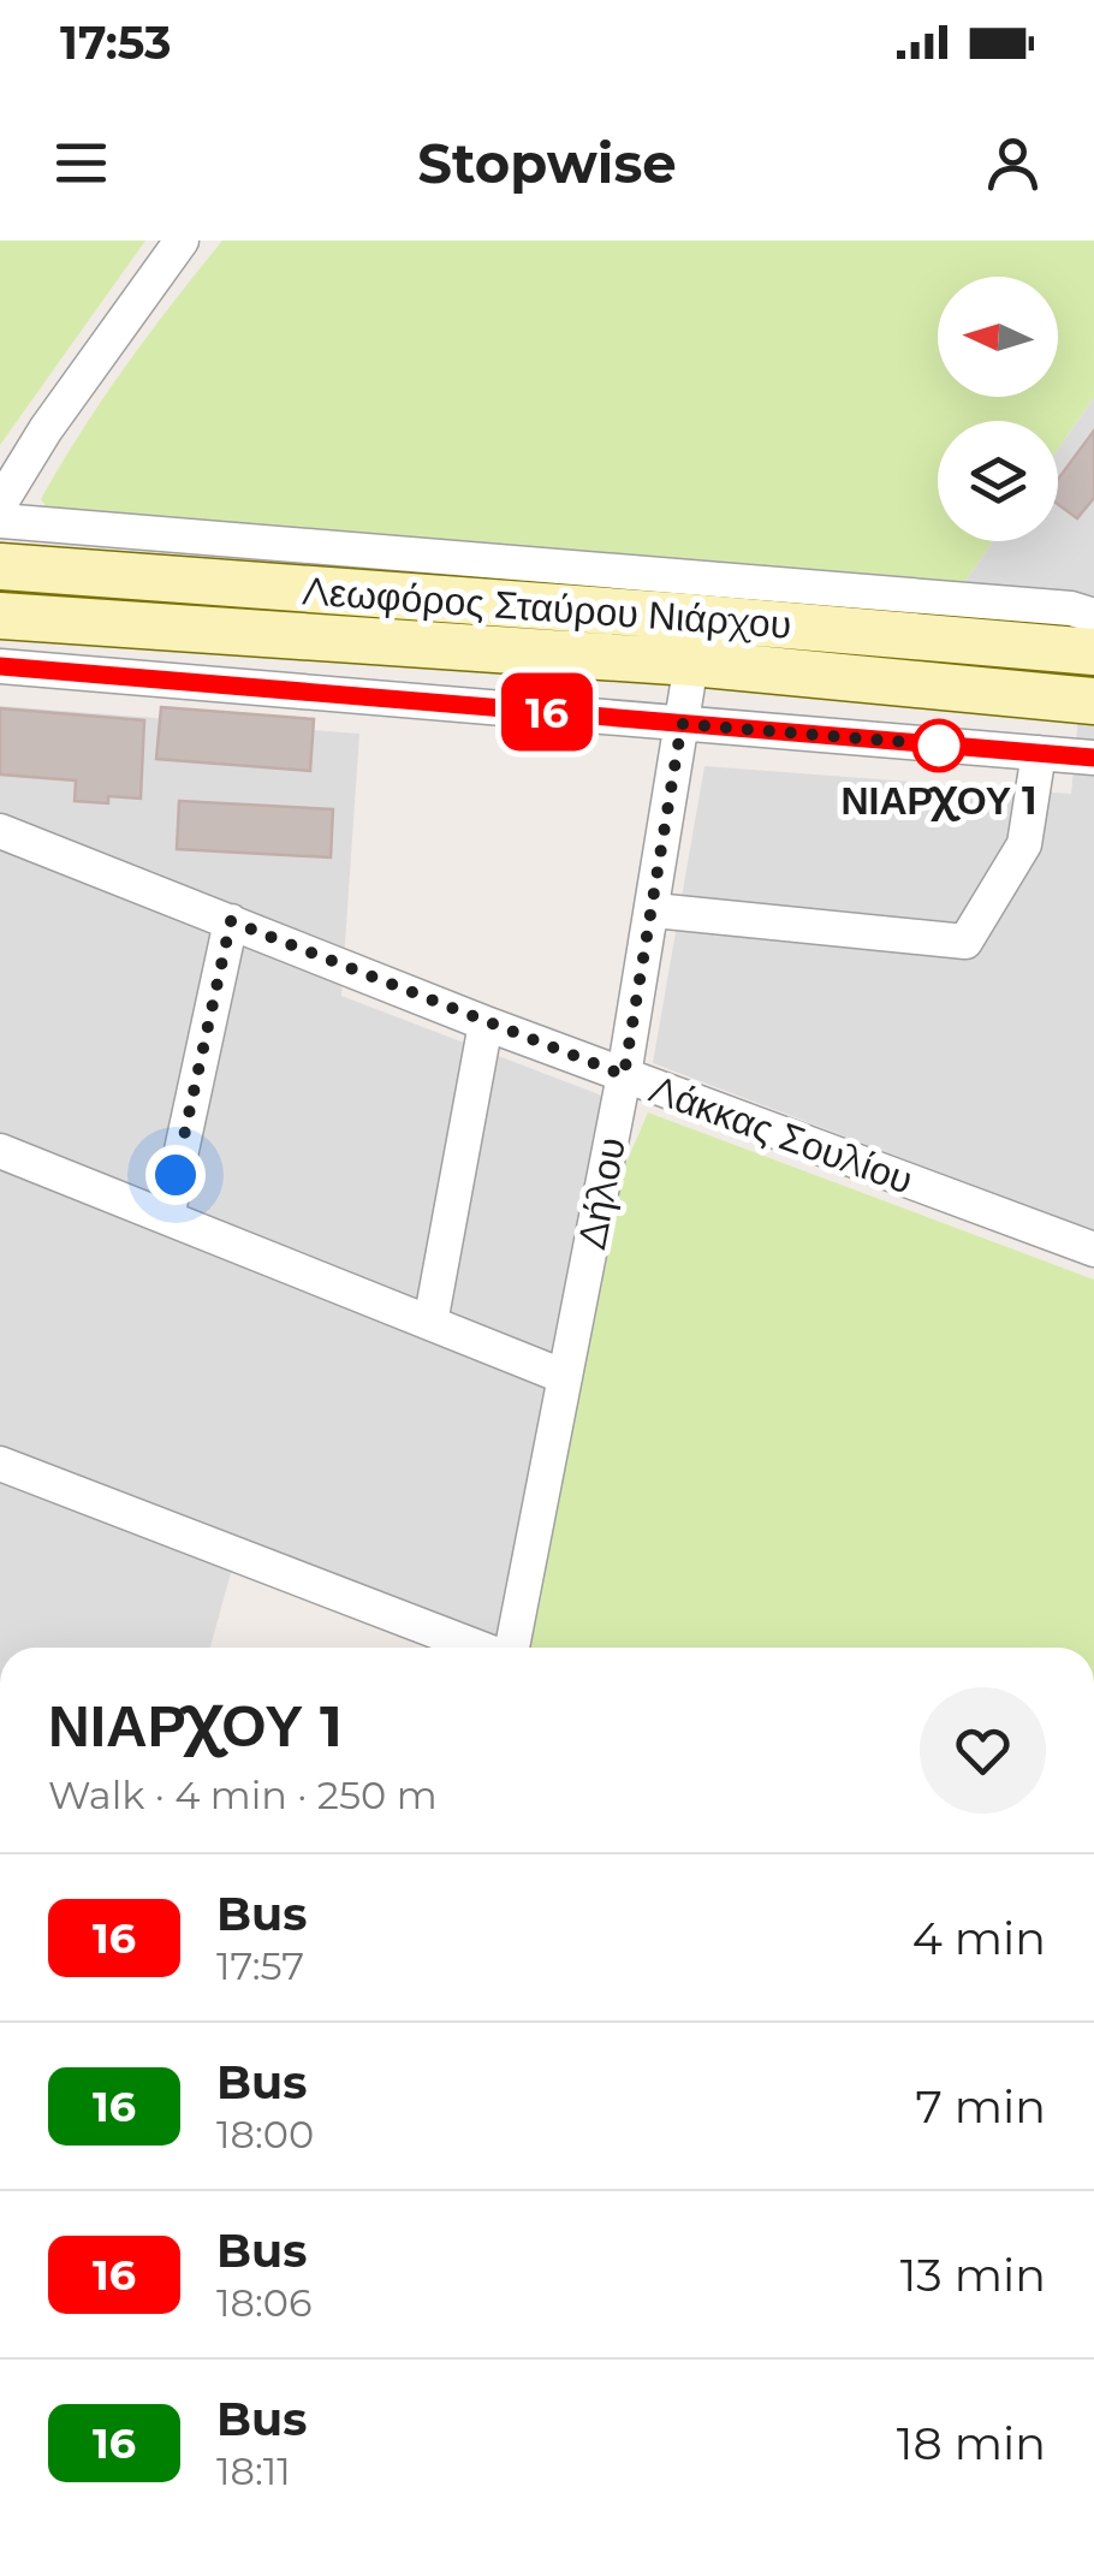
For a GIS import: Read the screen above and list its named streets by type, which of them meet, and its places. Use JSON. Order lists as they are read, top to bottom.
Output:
{
  "streets": {
    "main road": ["Λεωφόρος Σταύρου Νιάρχου"],
    "street": ["Λάκκας Σουλίου", "Δήλου"]
  },
  "crossings": [
    ["Λεωφόρος Σταύρου Νιάρχου", "Δήλου"],
    ["Λάκκας Σουλίου", "Δήλου"]
  ],
  "places": ["ΝΙΑΡΧΟΥ 1"],
  "lines": ["bus line 16"],
  "north": "left",
  "page": {
    "status": "17:53",
    "header": "Stopwise",
    "on_map": "16",
    "heading": ["ΝΙΑΡΧΟΥ 1", "Walk · 4 min · 250 m"],
    "list": [
      {
        "mark": "16",
        "name": "Bus",
        "note": "17:57",
        "value": "4 min"
      },
      {
        "mark": "16",
        "name": "Bus",
        "note": "18:00",
        "value": "7 min"
      },
      {
        "mark": "16",
        "name": "Bus",
        "note": "18:06",
        "value": "13 min"
      },
      {
        "mark": "16",
        "name": "Bus",
        "note": "18:11",
        "value": "18 min"
      }
    ]
  }
}
